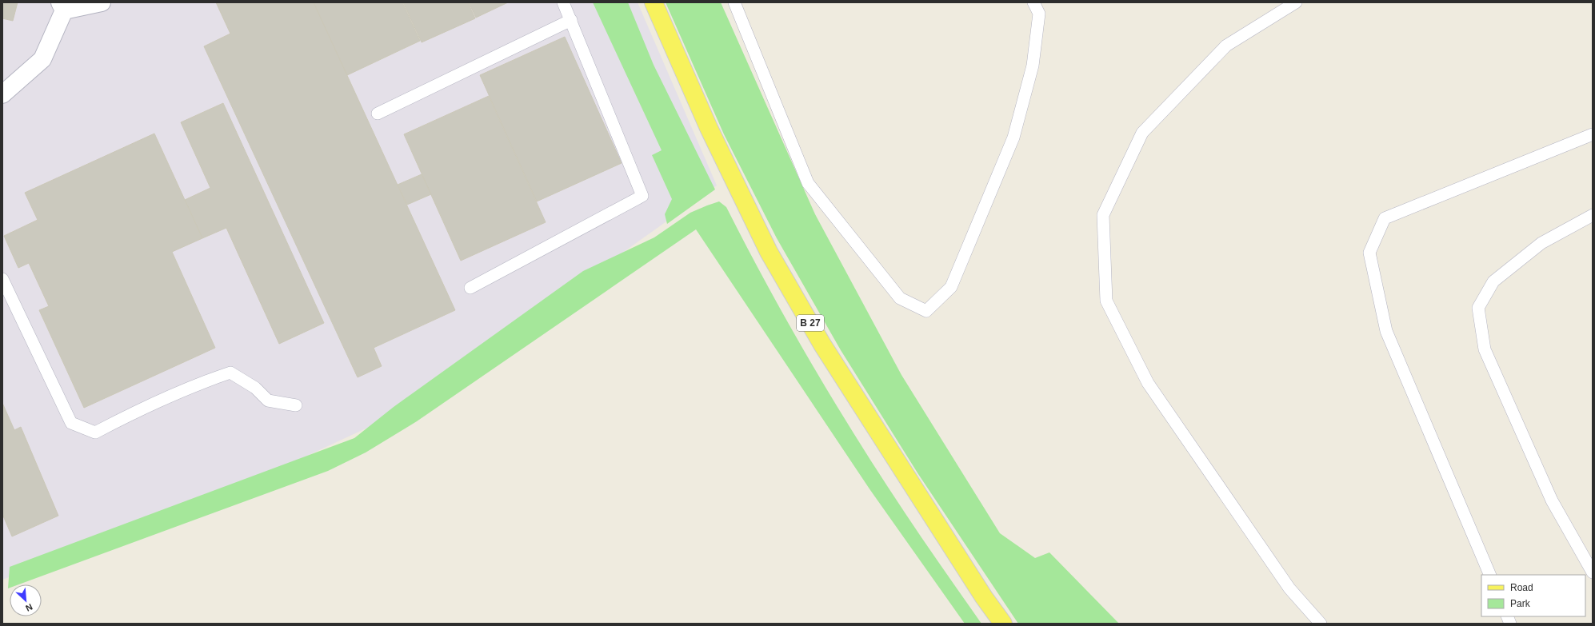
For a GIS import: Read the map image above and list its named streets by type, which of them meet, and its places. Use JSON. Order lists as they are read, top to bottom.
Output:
{
  "streets": {
    "main road": ["B 27"]
  },
  "legend": ["Road", "Park"],
  "north": "bottom right"
}
